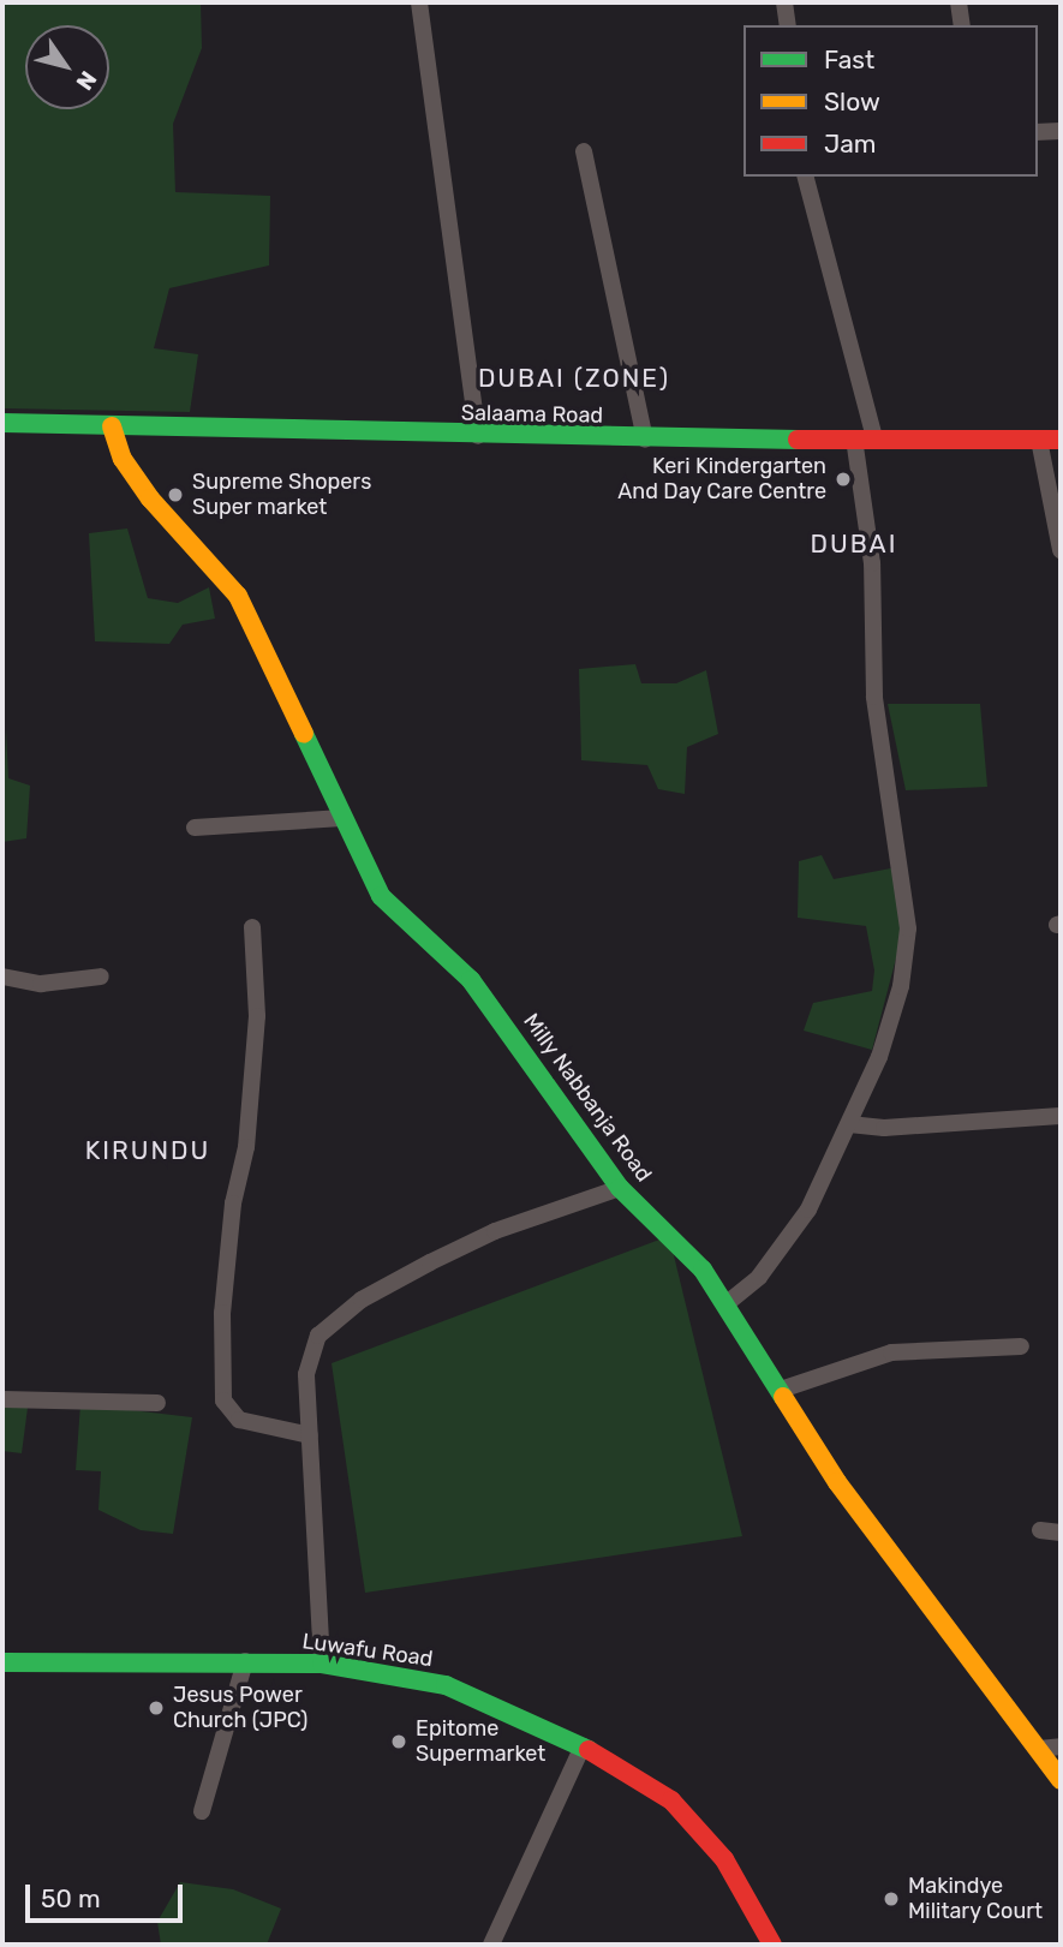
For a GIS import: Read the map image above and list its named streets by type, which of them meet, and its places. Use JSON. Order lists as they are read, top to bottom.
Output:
{
  "streets": {
    "street": ["Salaama Road", "Milly Nabbanja Road", "Luwafu Road"]
  },
  "crossings": [
    ["Salaama Road", "Milly Nabbanja Road"]
  ],
  "districts": ["DUBAI (ZONE)", "DUBAI", "KIRUNDU"],
  "places": [
    "Keri Kindergarten And Day Care Centre",
    "Supreme Shopers Super market",
    "Jesus Power Church (JPC)",
    "Epitome Supermarket",
    "Makindye Military Court"
  ],
  "legend": ["Fast", "Slow", "Jam"],
  "scale_bar": "50 m",
  "north": "bottom right"
}
